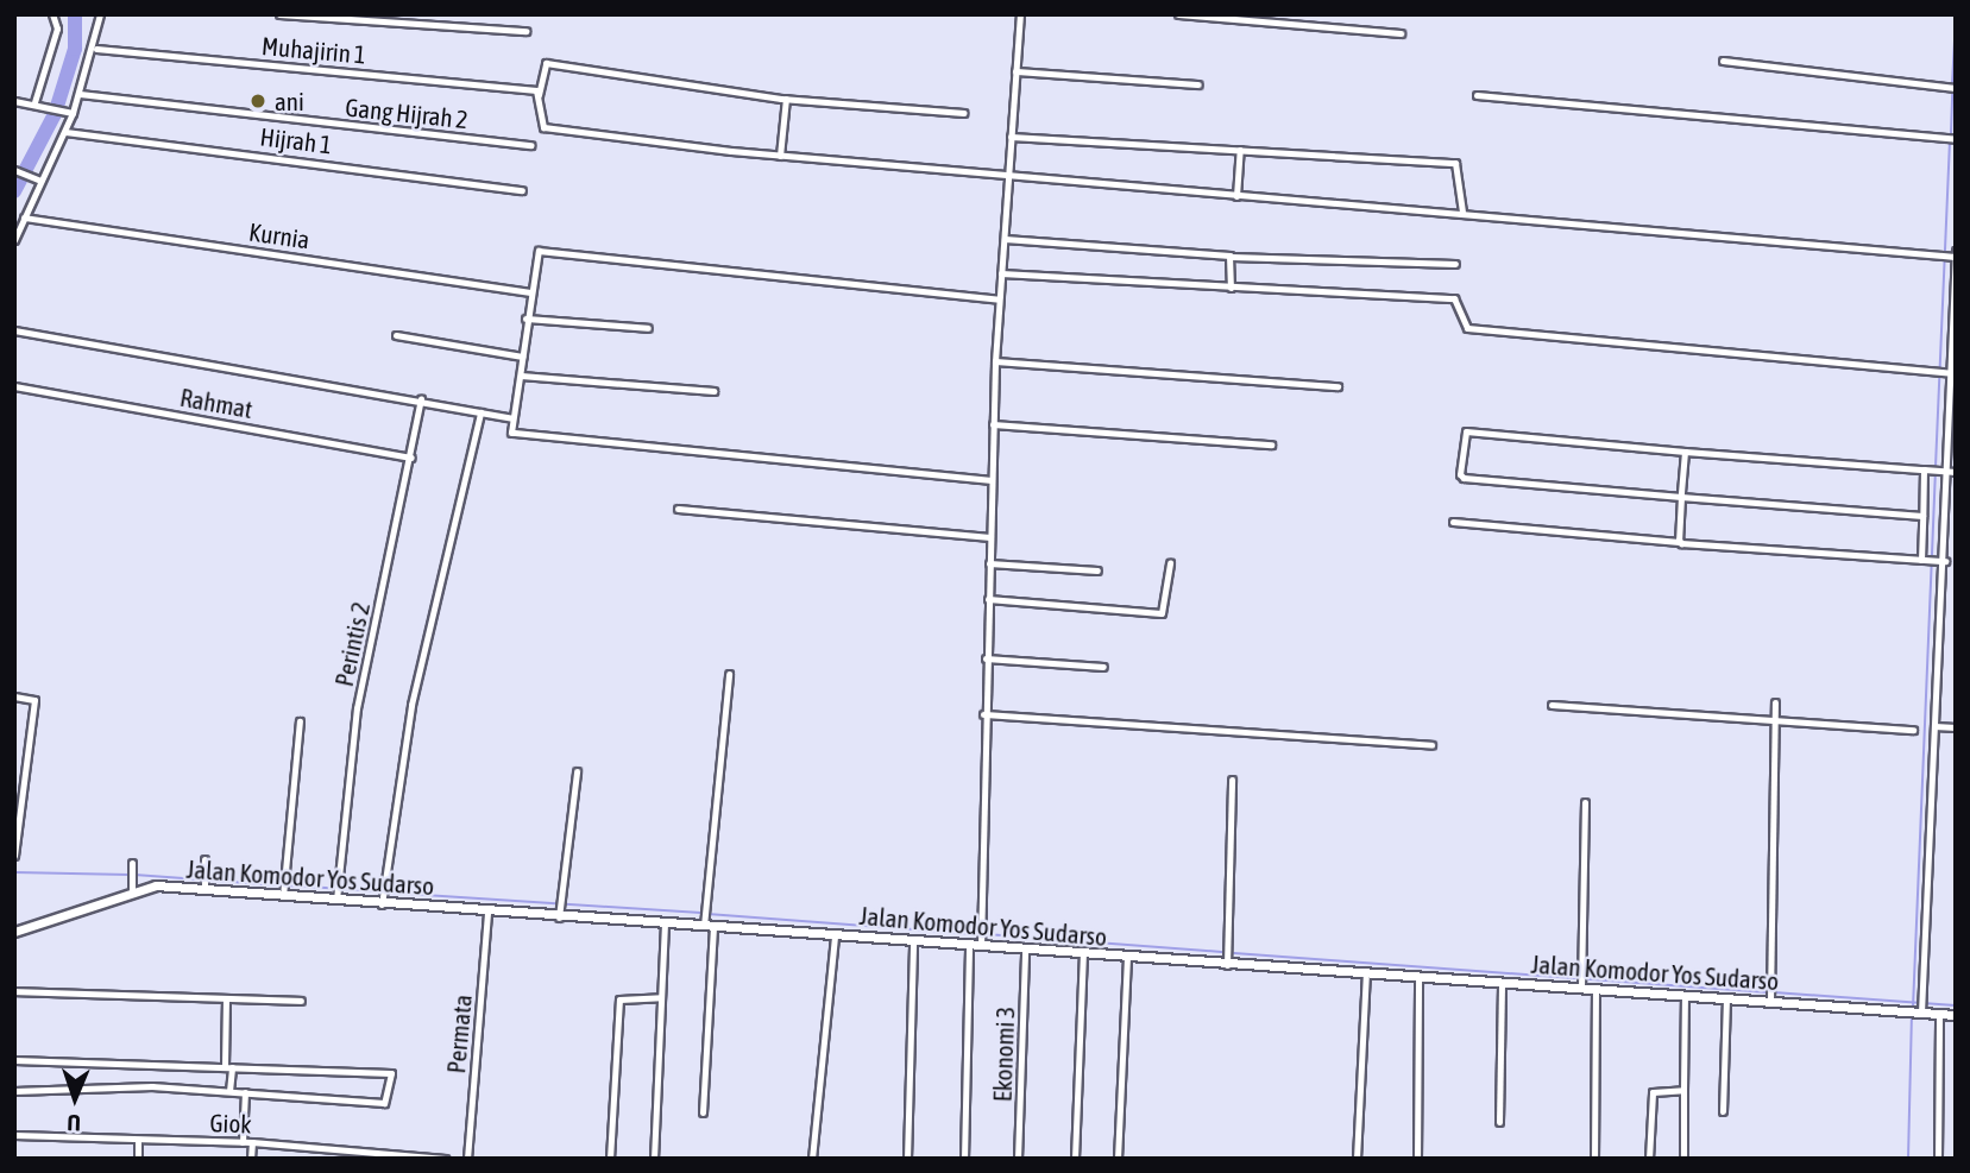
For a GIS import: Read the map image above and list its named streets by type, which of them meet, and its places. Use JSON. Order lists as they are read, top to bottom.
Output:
{
  "streets": {
    "street": [
      "Muhajirin 1",
      "Gang Hijrah 2",
      "Hijrah 1",
      "Kurnia",
      "Rahmat",
      "Perintis 2",
      "Jalan Komodor Yos Sudarso",
      "Permata",
      "Ekonomi 3",
      "Giok"
    ]
  },
  "crossings": [
    ["Rahmat", "Perintis 2"],
    ["Perintis 2", "Jalan Komodor Yos Sudarso"],
    ["Jalan Komodor Yos Sudarso", "Permata"],
    ["Jalan Komodor Yos Sudarso", "Ekonomi 3"]
  ],
  "places": ["ani"],
  "north": "bottom"
}
